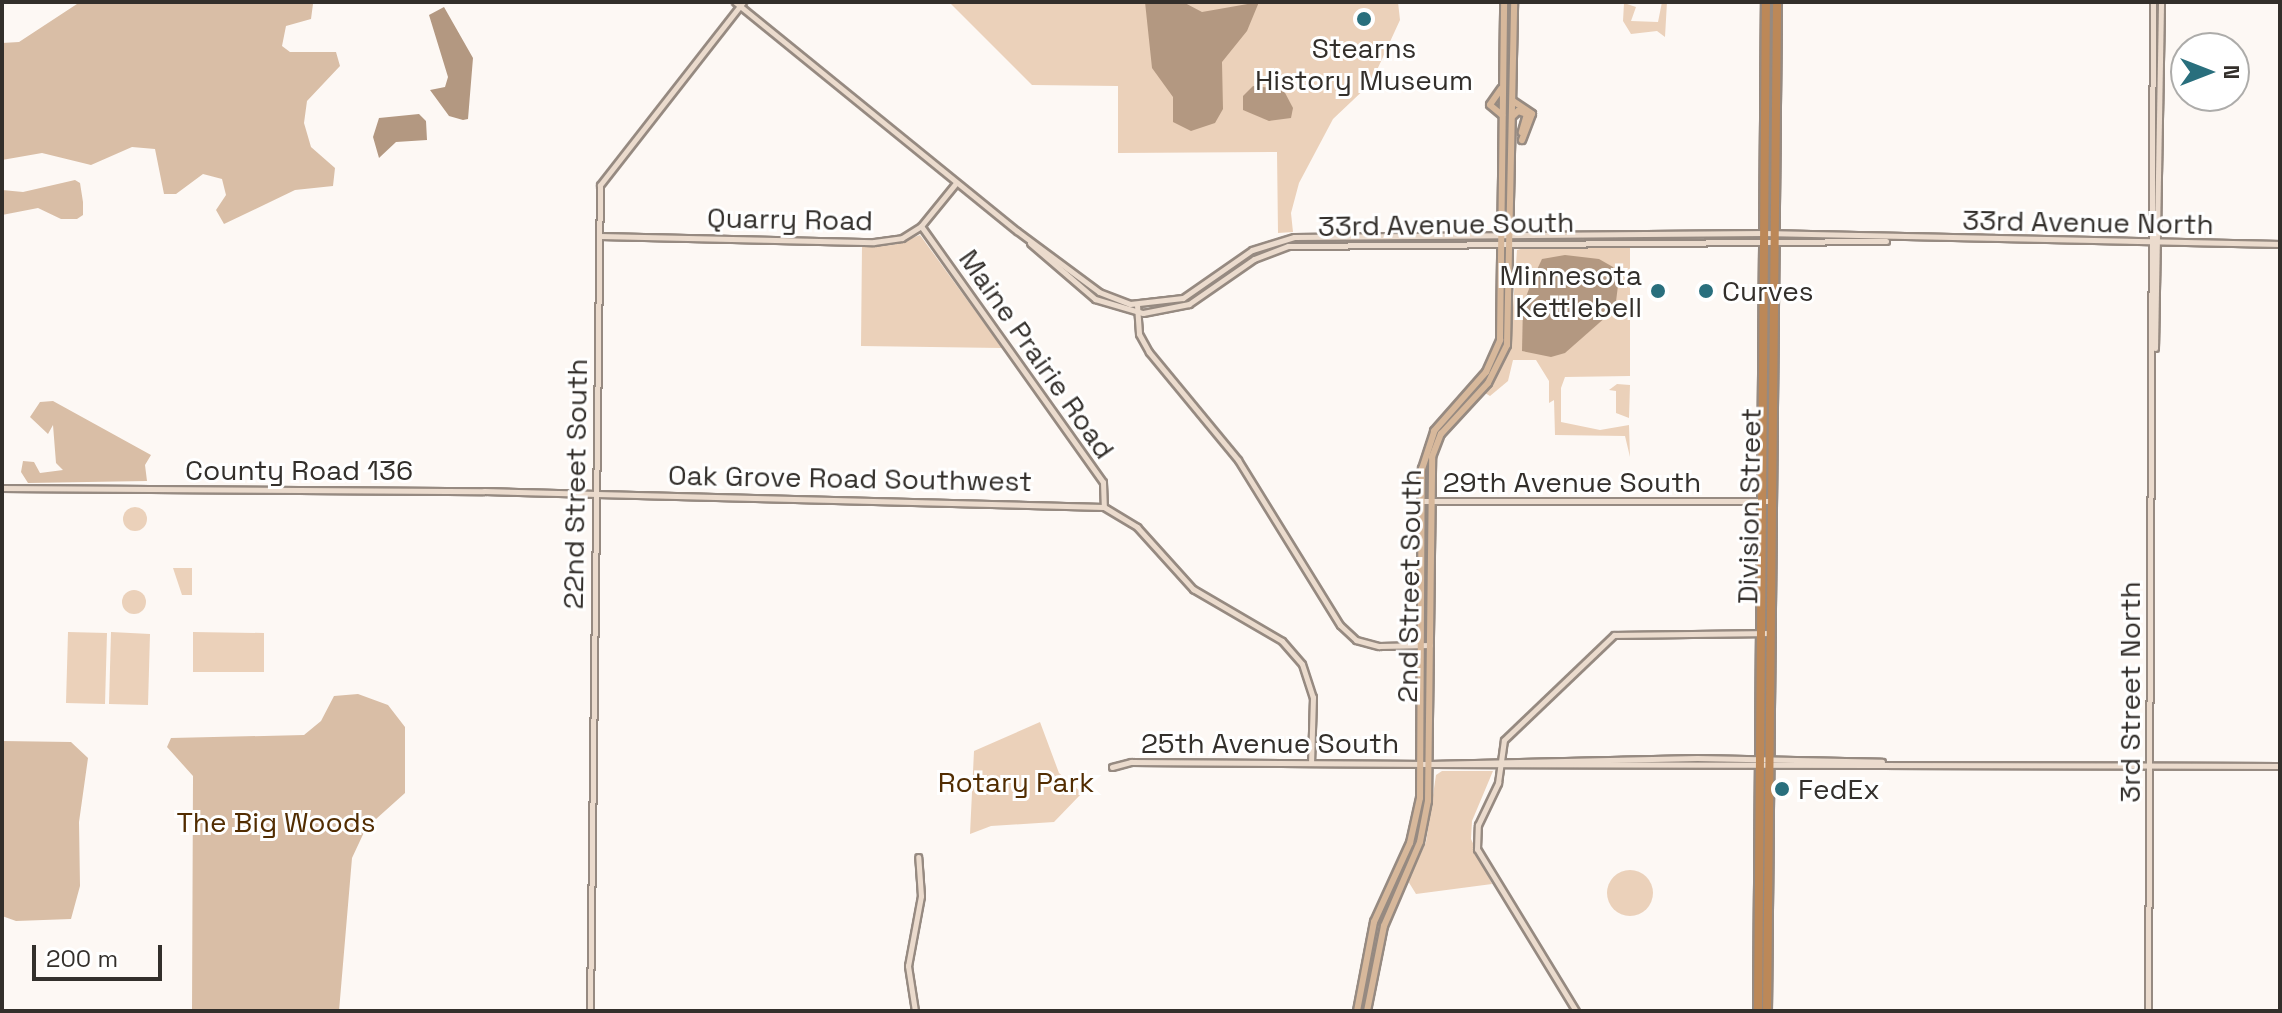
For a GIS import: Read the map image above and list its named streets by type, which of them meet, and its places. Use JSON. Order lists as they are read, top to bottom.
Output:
{
  "streets": {
    "highway": ["Division Street"],
    "main road": ["2nd Street South"],
    "street": [
      "Quarry Road",
      "33rd Avenue North",
      "33rd Avenue South",
      "Maine Prairie Road",
      "County Road 136",
      "Oak Grove Road Southwest",
      "29th Avenue South",
      "22nd Street South",
      "3rd Street North",
      "25th Avenue South"
    ]
  },
  "crossings": [
    ["Quarry Road", "Maine Prairie Road"],
    ["Quarry Road", "22nd Street South"],
    ["33rd Avenue North", "33rd Avenue South"],
    ["33rd Avenue North", "Division Street"],
    ["33rd Avenue North", "3rd Street North"],
    ["33rd Avenue South", "Division Street"],
    ["33rd Avenue South", "2nd Street South"],
    ["Maine Prairie Road", "Oak Grove Road Southwest"],
    ["County Road 136", "Oak Grove Road Southwest"],
    ["County Road 136", "22nd Street South"],
    ["Oak Grove Road Southwest", "22nd Street South"],
    ["29th Avenue South", "Division Street"],
    ["29th Avenue South", "2nd Street South"],
    ["Division Street", "25th Avenue South"],
    ["2nd Street South", "25th Avenue South"],
    ["3rd Street North", "25th Avenue South"]
  ],
  "parks": ["Rotary Park", "The Big Woods"],
  "places": [
    "Stearns History Museum",
    "Minnesota Kettlebell",
    "Curves",
    "FedEx"
  ],
  "scale_bar": "200 m",
  "north": "right"
}
